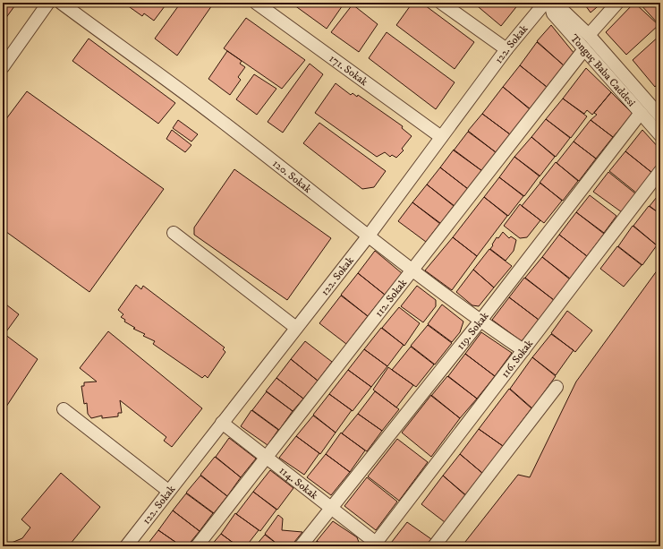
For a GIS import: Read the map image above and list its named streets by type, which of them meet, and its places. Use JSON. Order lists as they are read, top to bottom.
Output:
{
  "streets": {
    "street": [
      "122. Sokak",
      "171. Sokak",
      "Tonguç Baba Caddesi",
      "120. Sokak",
      "112. Sokak",
      "119. Sokak",
      "116. Sokak",
      "114. Sokak"
    ]
  },
  "crossings": [
    ["122. Sokak", "171. Sokak"],
    ["122. Sokak", "120. Sokak"],
    ["122. Sokak", "114. Sokak"],
    ["Tonguç Baba Caddesi", "112. Sokak"],
    ["Tonguç Baba Caddesi", "119. Sokak"],
    ["120. Sokak", "112. Sokak"],
    ["120. Sokak", "119. Sokak"],
    ["120. Sokak", "116. Sokak"],
    ["112. Sokak", "114. Sokak"],
    ["119. Sokak", "114. Sokak"],
    ["116. Sokak", "114. Sokak"]
  ]
}
